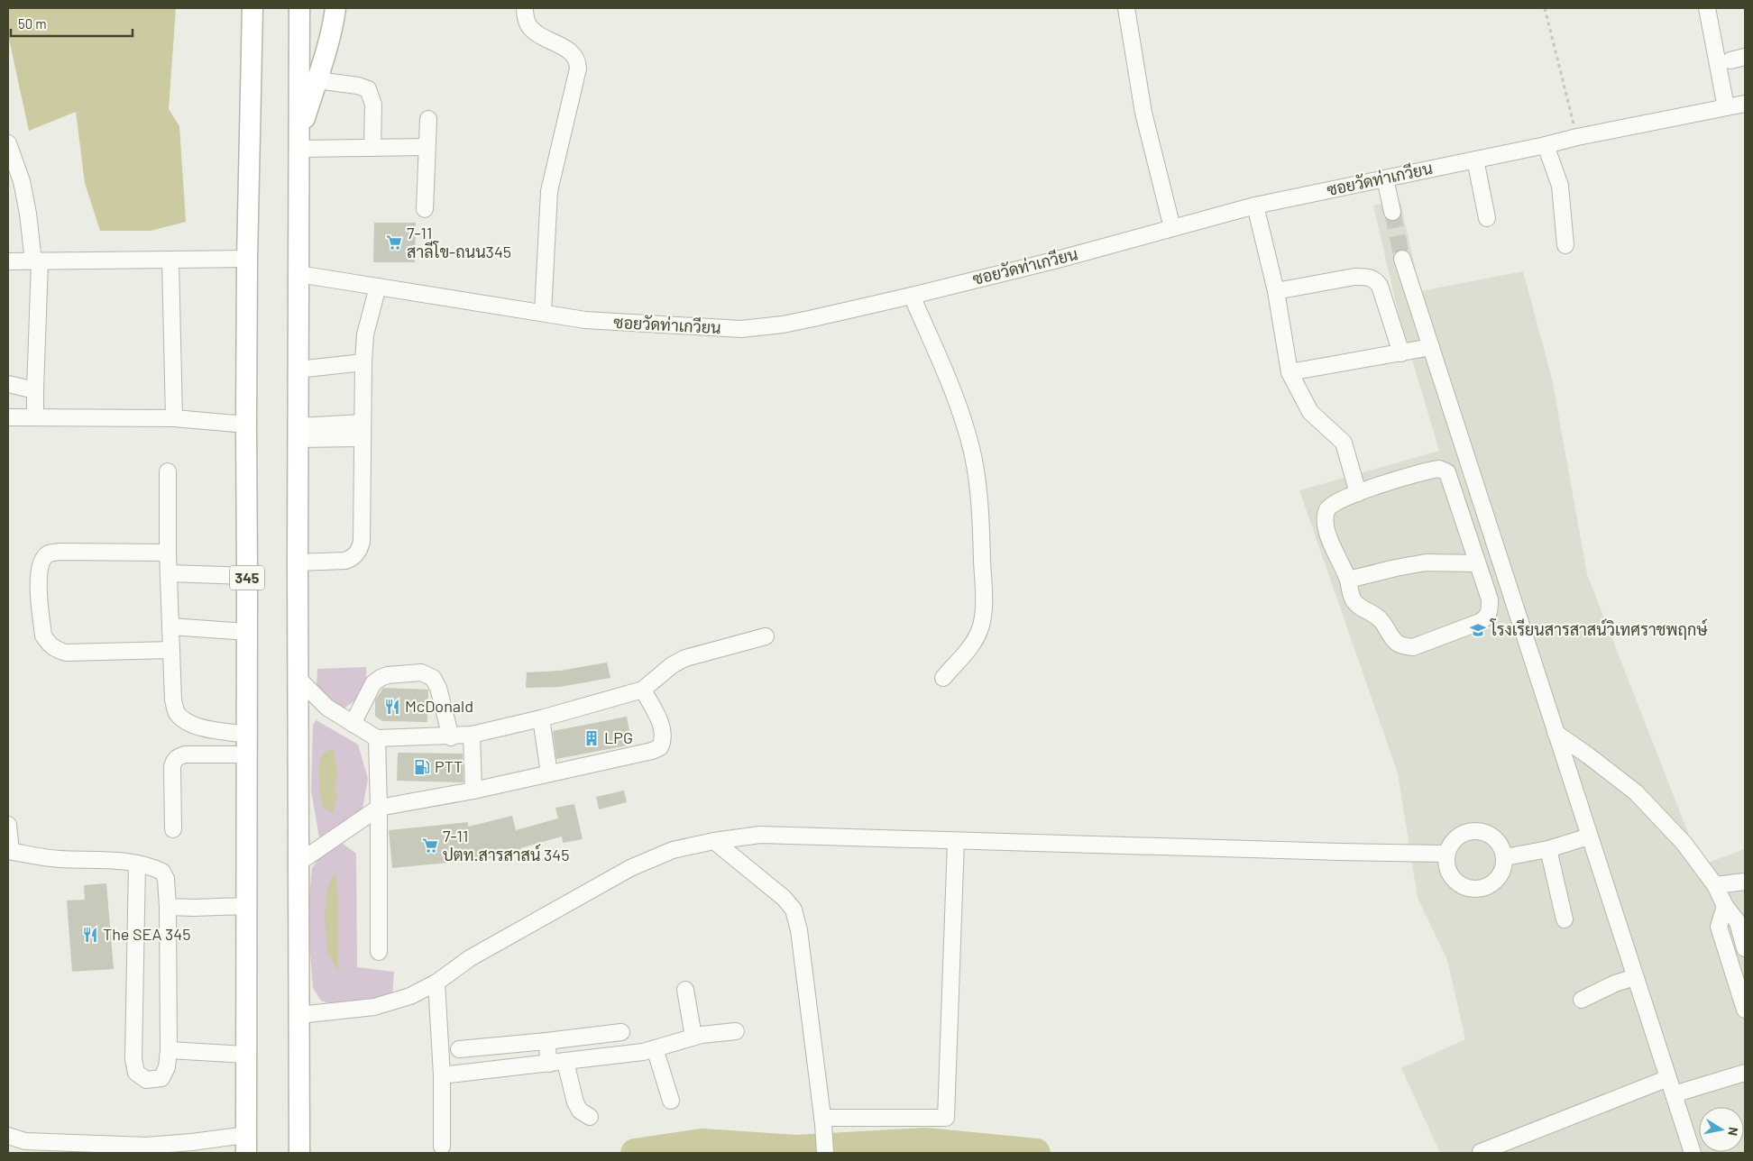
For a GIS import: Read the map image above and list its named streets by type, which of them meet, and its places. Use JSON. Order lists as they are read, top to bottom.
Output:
{
  "streets": {
    "main road": ["345"],
    "street": ["ซอยวัดท่าเกวียน"]
  },
  "places": {
    "supermarket": ["7-11 สาลีโข-ถนน345", "7-11 ปตท.สารสาสน์ 345"],
    "school or university": ["โรงเรียนสารสาสน์วิเทศราชพฤกษ์"],
    "restaurant": ["McDonald", "The SEA 345"],
    "building": ["LPG"],
    "fuel station": ["PTT"]
  },
  "scale_bar": "50 m",
  "north": "right"
}
